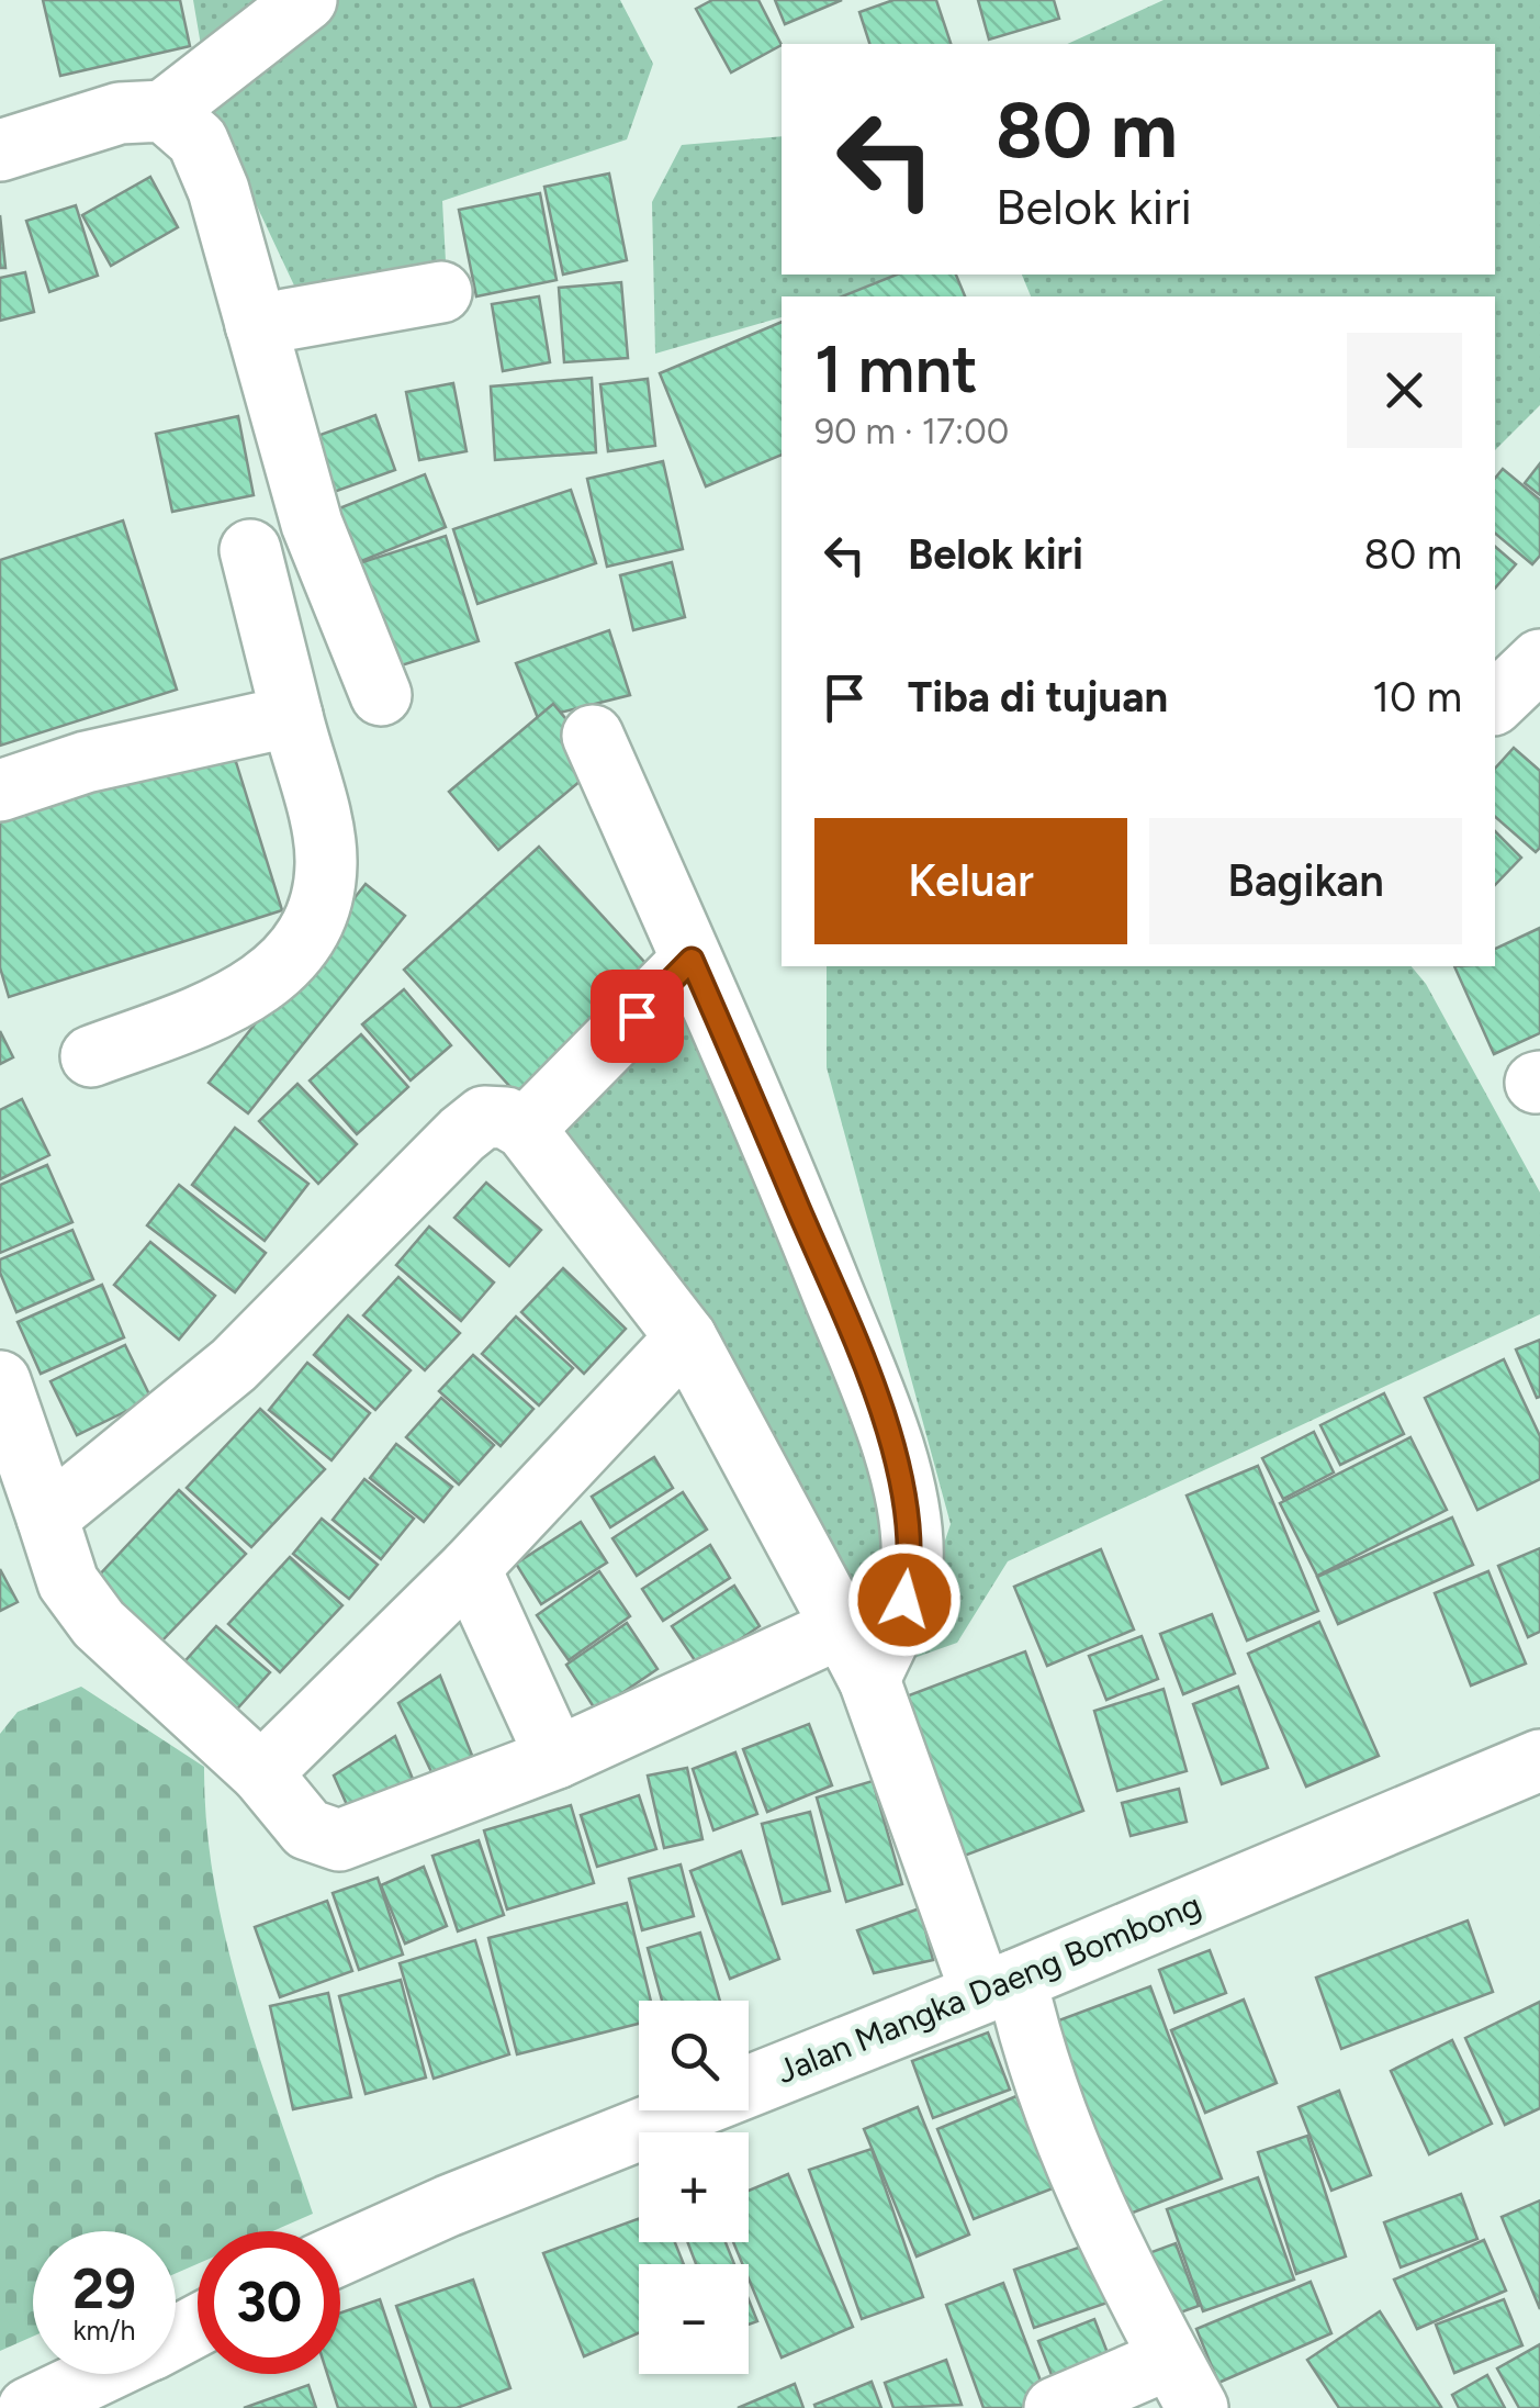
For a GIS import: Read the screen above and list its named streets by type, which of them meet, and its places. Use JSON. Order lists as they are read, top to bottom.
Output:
{
  "streets": {
    "street": ["Jalan Mangka Daeng Bombong"]
  },
  "page": {
    "turn": ["80 m", "Belok kiri"],
    "heading": ["1 mnt", "90 m · 17:00"],
    "list": [
      {
        "name": "Belok kiri",
        "value": "80 m"
      },
      {
        "name": "Tiba di tujuan",
        "value": "10 m"
      }
    ],
    "buttons": ["Keluar", "Bagikan"],
    "map_buttons": ["+", "−"],
    "speed": "29 km/h",
    "limit": "30"
  }
}
